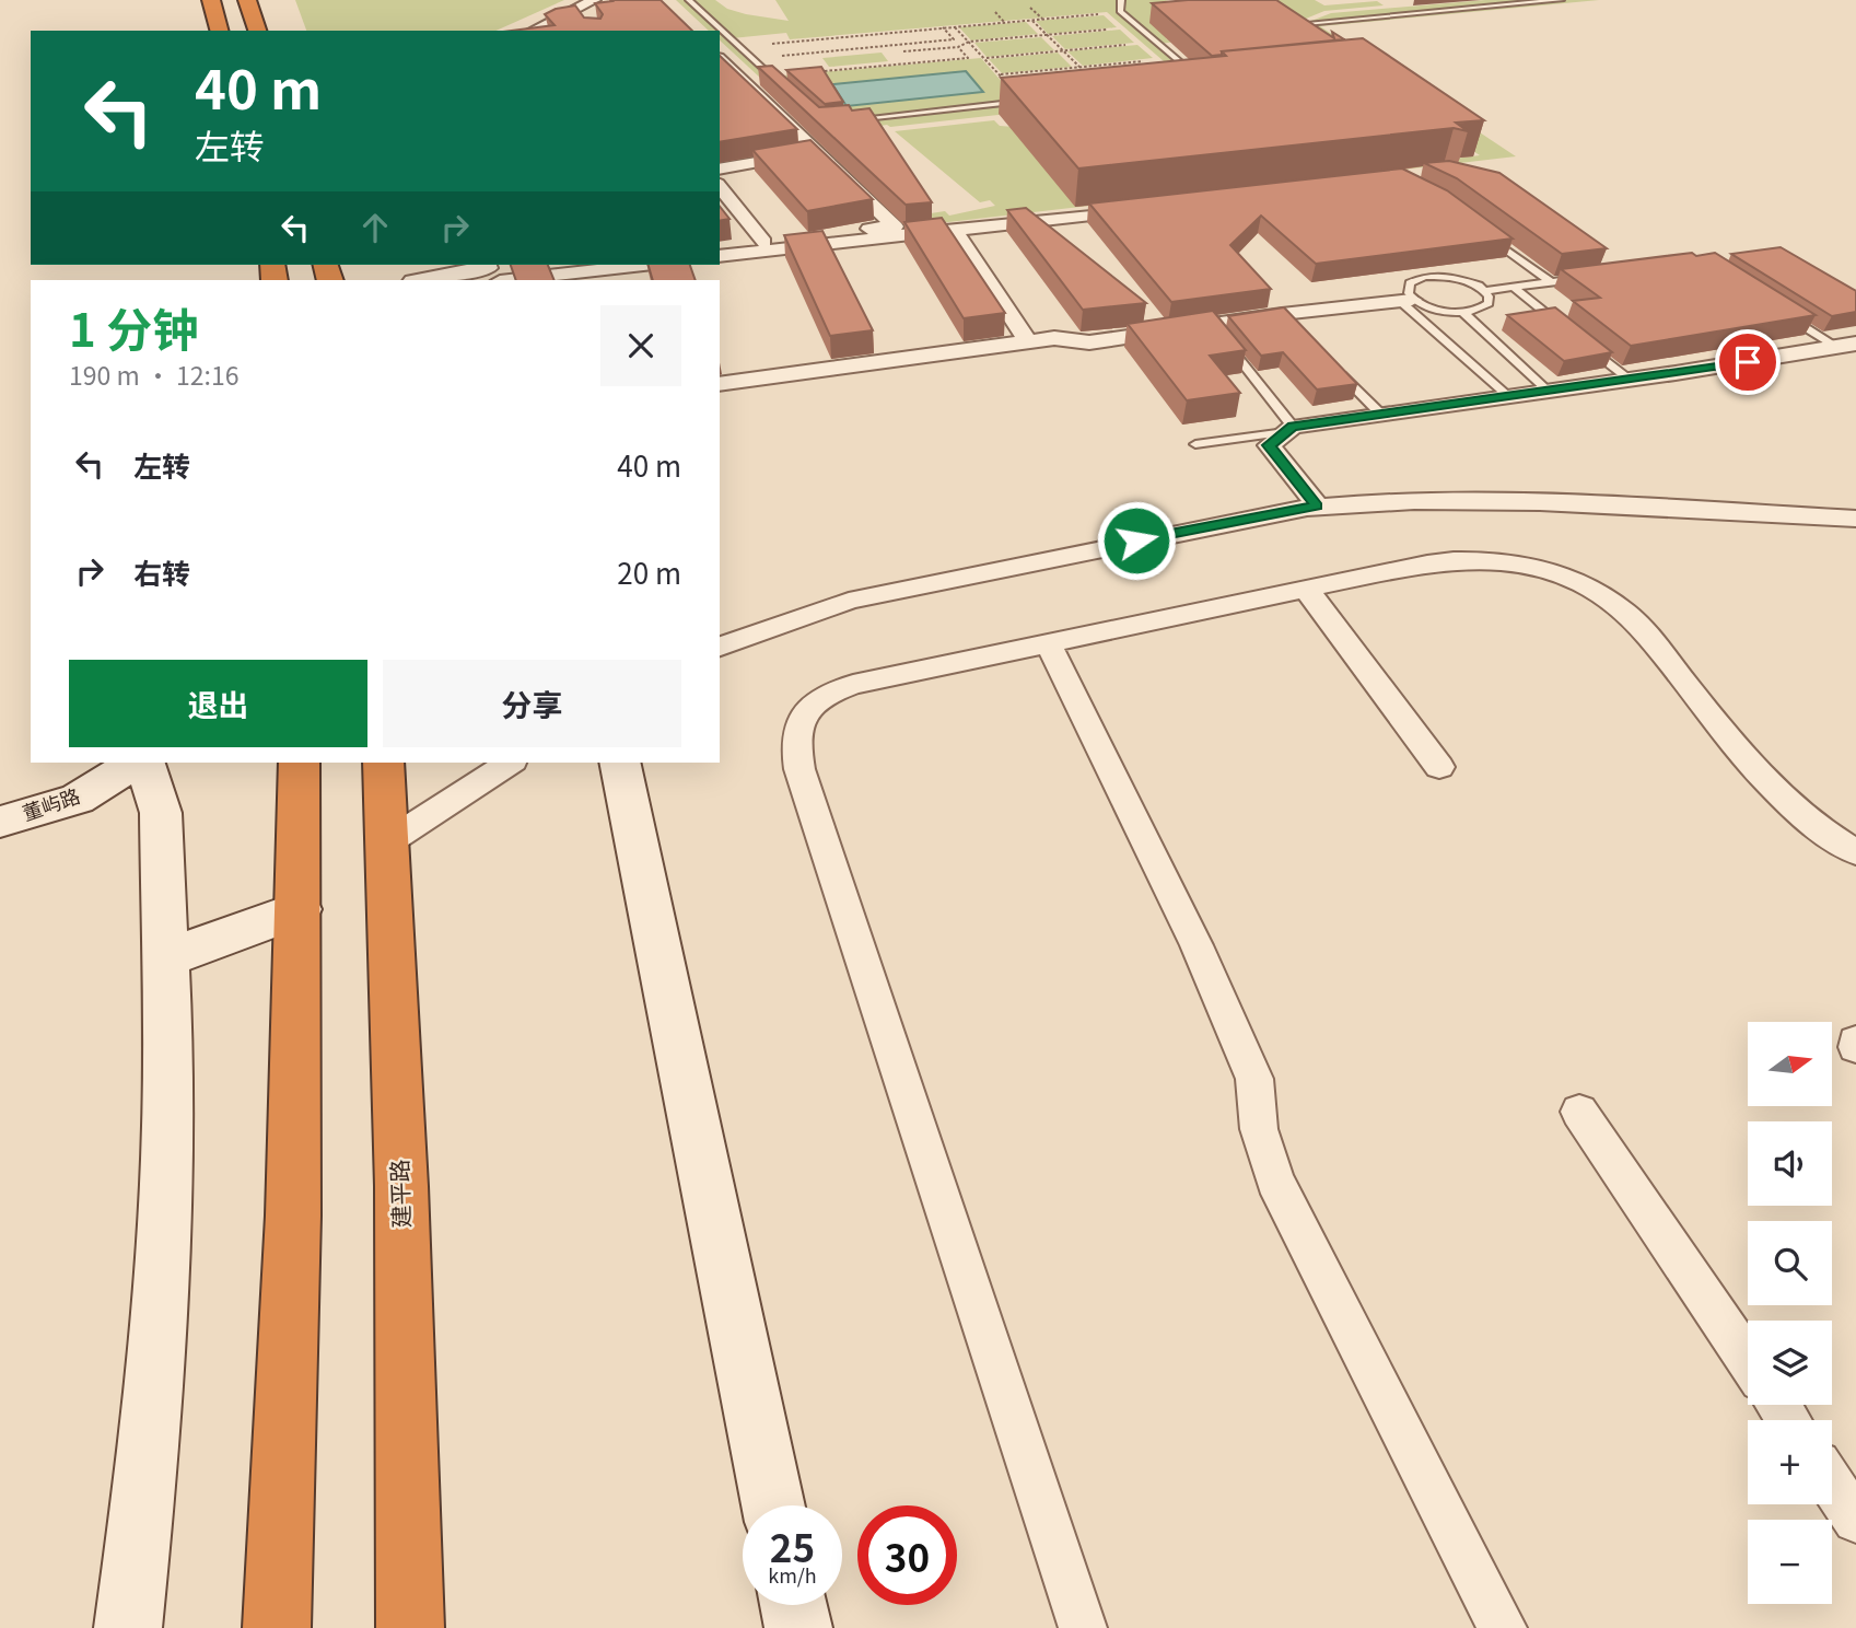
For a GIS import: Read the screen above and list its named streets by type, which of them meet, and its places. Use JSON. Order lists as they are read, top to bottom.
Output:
{
  "streets": {
    "highway": ["建平路"],
    "street": ["董屿路"]
  },
  "north": "right",
  "page": {
    "turn": ["40 m", "左转"],
    "heading": ["1 分钟", "190 m · 12:16"],
    "list": [
      {
        "name": "左转",
        "value": "40 m"
      },
      {
        "name": "右转",
        "value": "20 m"
      }
    ],
    "buttons": ["退出", "分享"],
    "map_buttons": ["+", "−"],
    "speed": "25 km/h",
    "limit": "30"
  }
}
